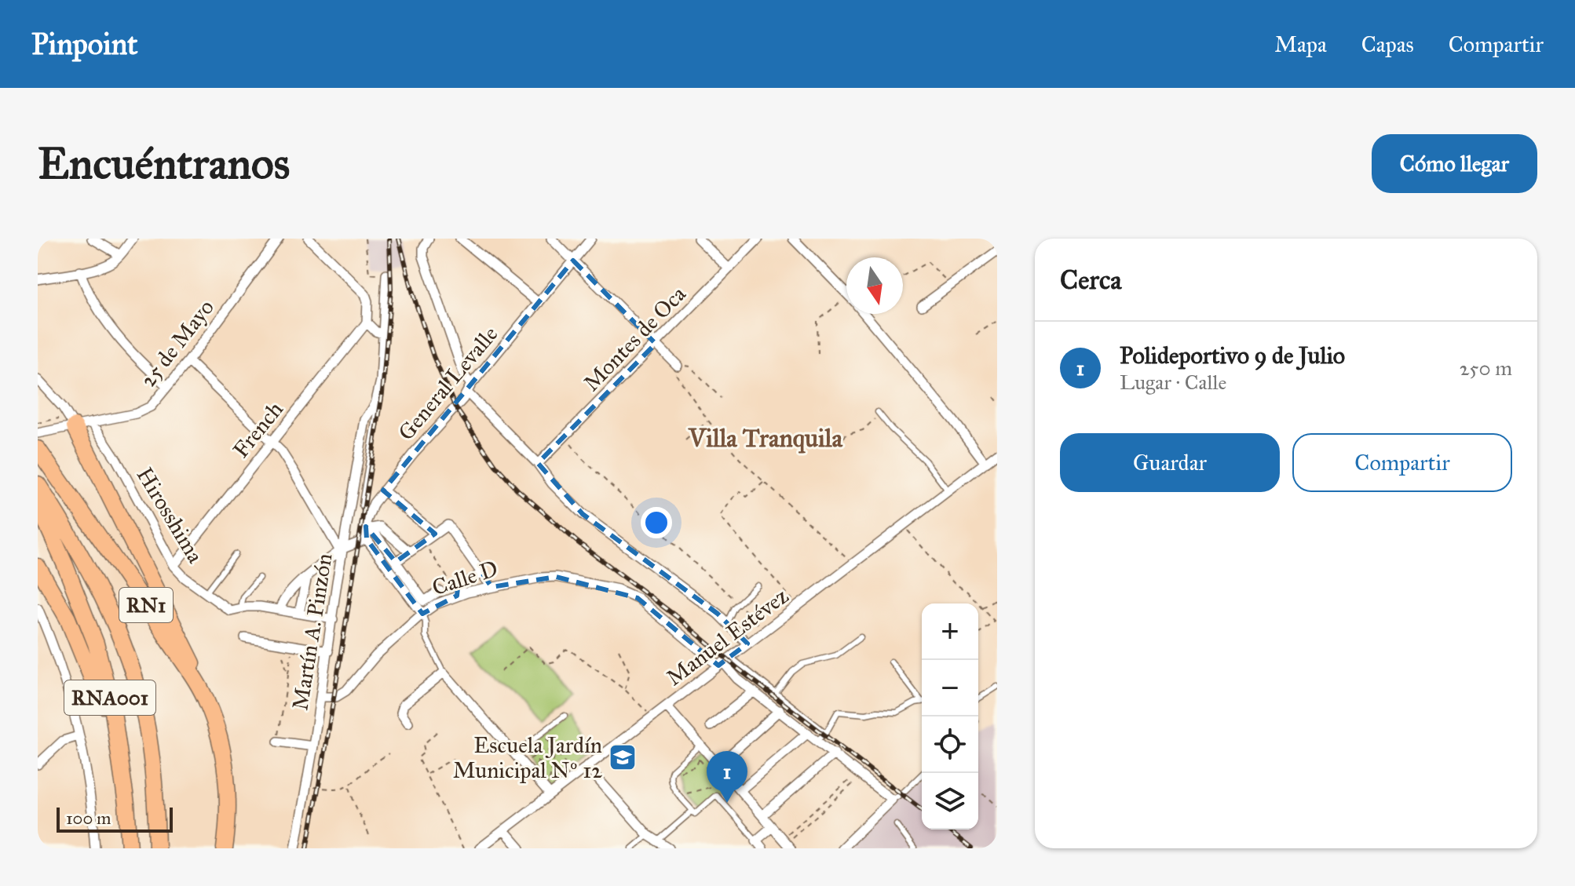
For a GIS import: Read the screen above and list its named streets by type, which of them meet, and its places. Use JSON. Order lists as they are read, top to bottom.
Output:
{
  "streets": {
    "highway": ["RN1", "RNA001"],
    "street": [
      "Montes de Oca",
      "25 de Mayo",
      "General Levalle",
      "French",
      "Hirosshima",
      "Calle D",
      "Martín A. Pinzón",
      "Manuel Estévez"
    ]
  },
  "crossings": [
    ["25 de Mayo", "Hirosshima"],
    ["French", "Hirosshima"],
    ["Calle D", "Martín A. Pinzón"],
    ["Calle D", "Manuel Estévez"],
    ["RN1", "RNA001"]
  ],
  "districts": ["Villa Tranquila"],
  "places": {
    "school or university": ["Escuela Jardín Municipal Nº 12"]
  },
  "scale_bar": "100 m",
  "north": "bottom",
  "page": {
    "header": "Pinpoint",
    "nav": ["Mapa", "Capas", "Compartir"],
    "buttons": [
      "Cómo llegar",
      ["Guardar", "Compartir"]
    ],
    "title": "Encuéntranos",
    "heading": "Cerca",
    "list": [
      {
        "mark": "1",
        "name": "Polideportivo 9 de Julio",
        "note": "Lugar · Calle",
        "value": "250 m"
      }
    ],
    "map_buttons": ["+", "−"],
    "pins": "1",
    "scale": "100 m"
  }
}
